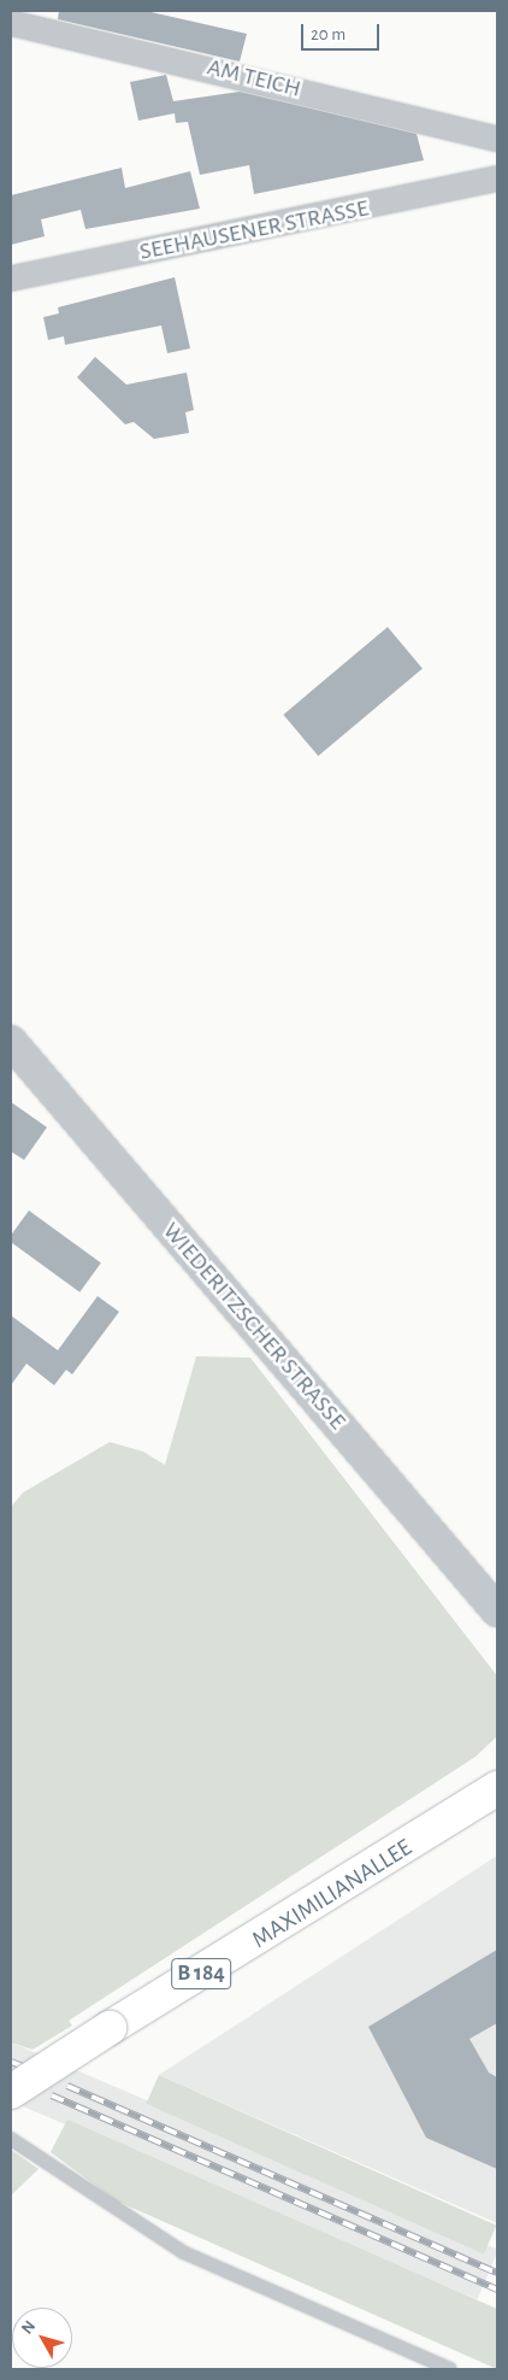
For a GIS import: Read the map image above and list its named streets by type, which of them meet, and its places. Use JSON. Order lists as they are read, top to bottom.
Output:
{
  "streets": {
    "main road": ["MAXIMILIANALLEE", "B 184"],
    "street": ["AM TEICH", "SEEHAUSENER STRASSE", "WIEDERITZSCHER STRASSE"]
  },
  "scale_bar": "20 m",
  "north": "top left"
}
